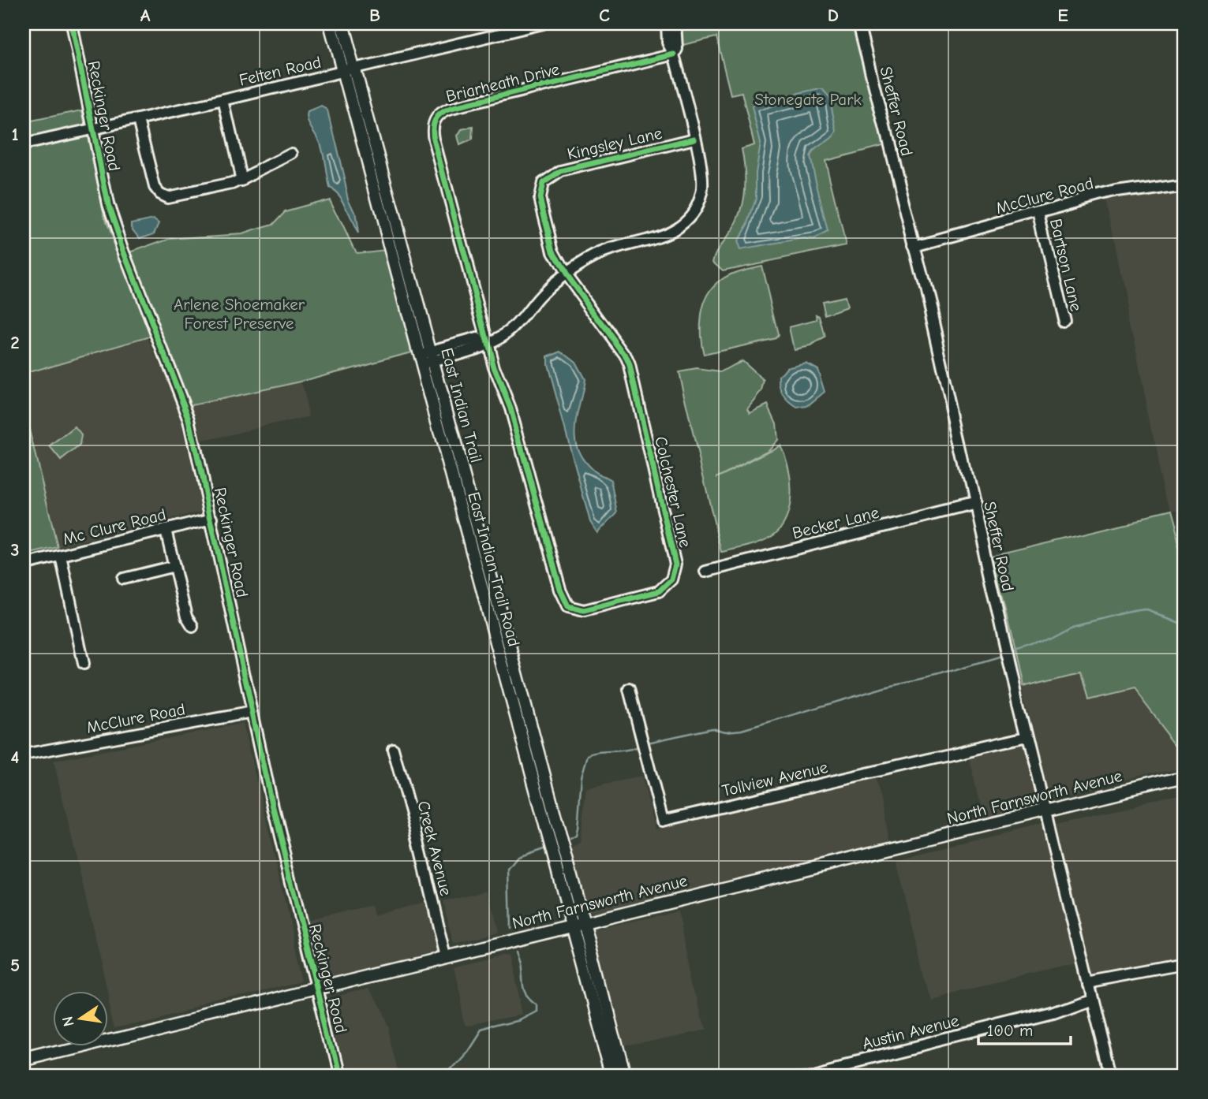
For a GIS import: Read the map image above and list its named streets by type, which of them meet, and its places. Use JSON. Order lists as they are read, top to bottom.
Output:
{
  "streets": {
    "main road": ["East Indian Trail", "North Farnsworth Avenue"],
    "street": [
      "Felten Road",
      "Briarheath Drive",
      "Sheffer Road",
      "Reckinger Road",
      "Kingsley Lane",
      "McClure Road",
      "Bartson Lane",
      "Colchester Lane",
      "Becker Lane",
      "Mc Clure Road",
      "Tollview Avenue",
      "Creek Avenue",
      "Austin Avenue"
    ]
  },
  "crossings": [
    ["Felten Road", "Reckinger Road"],
    ["Felten Road", "East Indian Trail"],
    ["Briarheath Drive", "Colchester Lane"],
    ["Sheffer Road", "McClure Road"],
    ["Sheffer Road", "Becker Lane"],
    ["Sheffer Road", "Tollview Avenue"],
    ["Sheffer Road", "North Farnsworth Avenue"],
    ["Sheffer Road", "Austin Avenue"],
    ["Reckinger Road", "McClure Road"],
    ["Reckinger Road", "Mc Clure Road"],
    ["Reckinger Road", "North Farnsworth Avenue"],
    ["Kingsley Lane", "Colchester Lane"],
    ["McClure Road", "Bartson Lane"],
    ["East Indian Trail", "North Farnsworth Avenue"],
    ["North Farnsworth Avenue", "Creek Avenue"]
  ],
  "parks": ["Stonegate Park", "Arlene Shoemaker Forest Preserve"],
  "scale_bar": "100 m",
  "north": "left",
  "grid": {
    "columns": [
      "A",
      "B",
      "C",
      "D",
      "E"
    ],
    "rows": [
      "1",
      "2",
      "3",
      "4",
      "5"
    ]
  }
}
